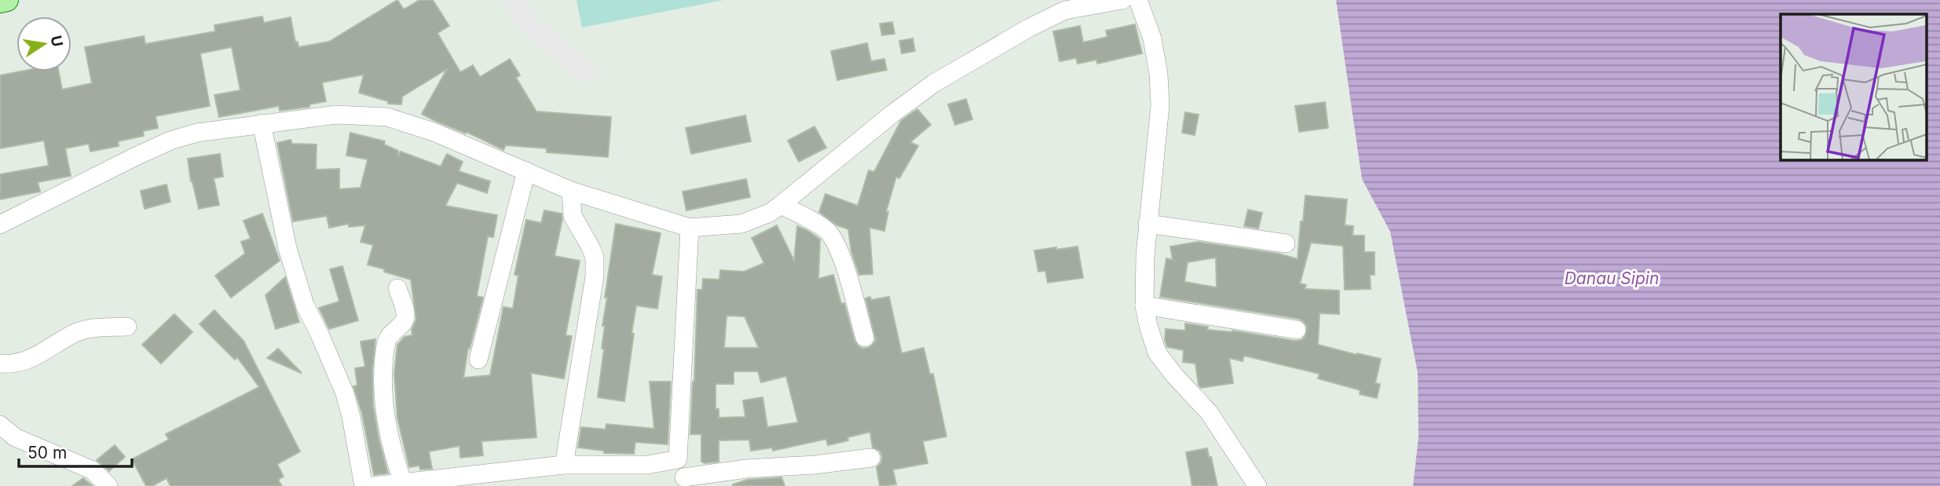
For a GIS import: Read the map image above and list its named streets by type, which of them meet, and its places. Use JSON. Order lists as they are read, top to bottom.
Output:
{
  "water": ["Danau Sipin"],
  "scale_bar": "50 m",
  "north": "right"
}
